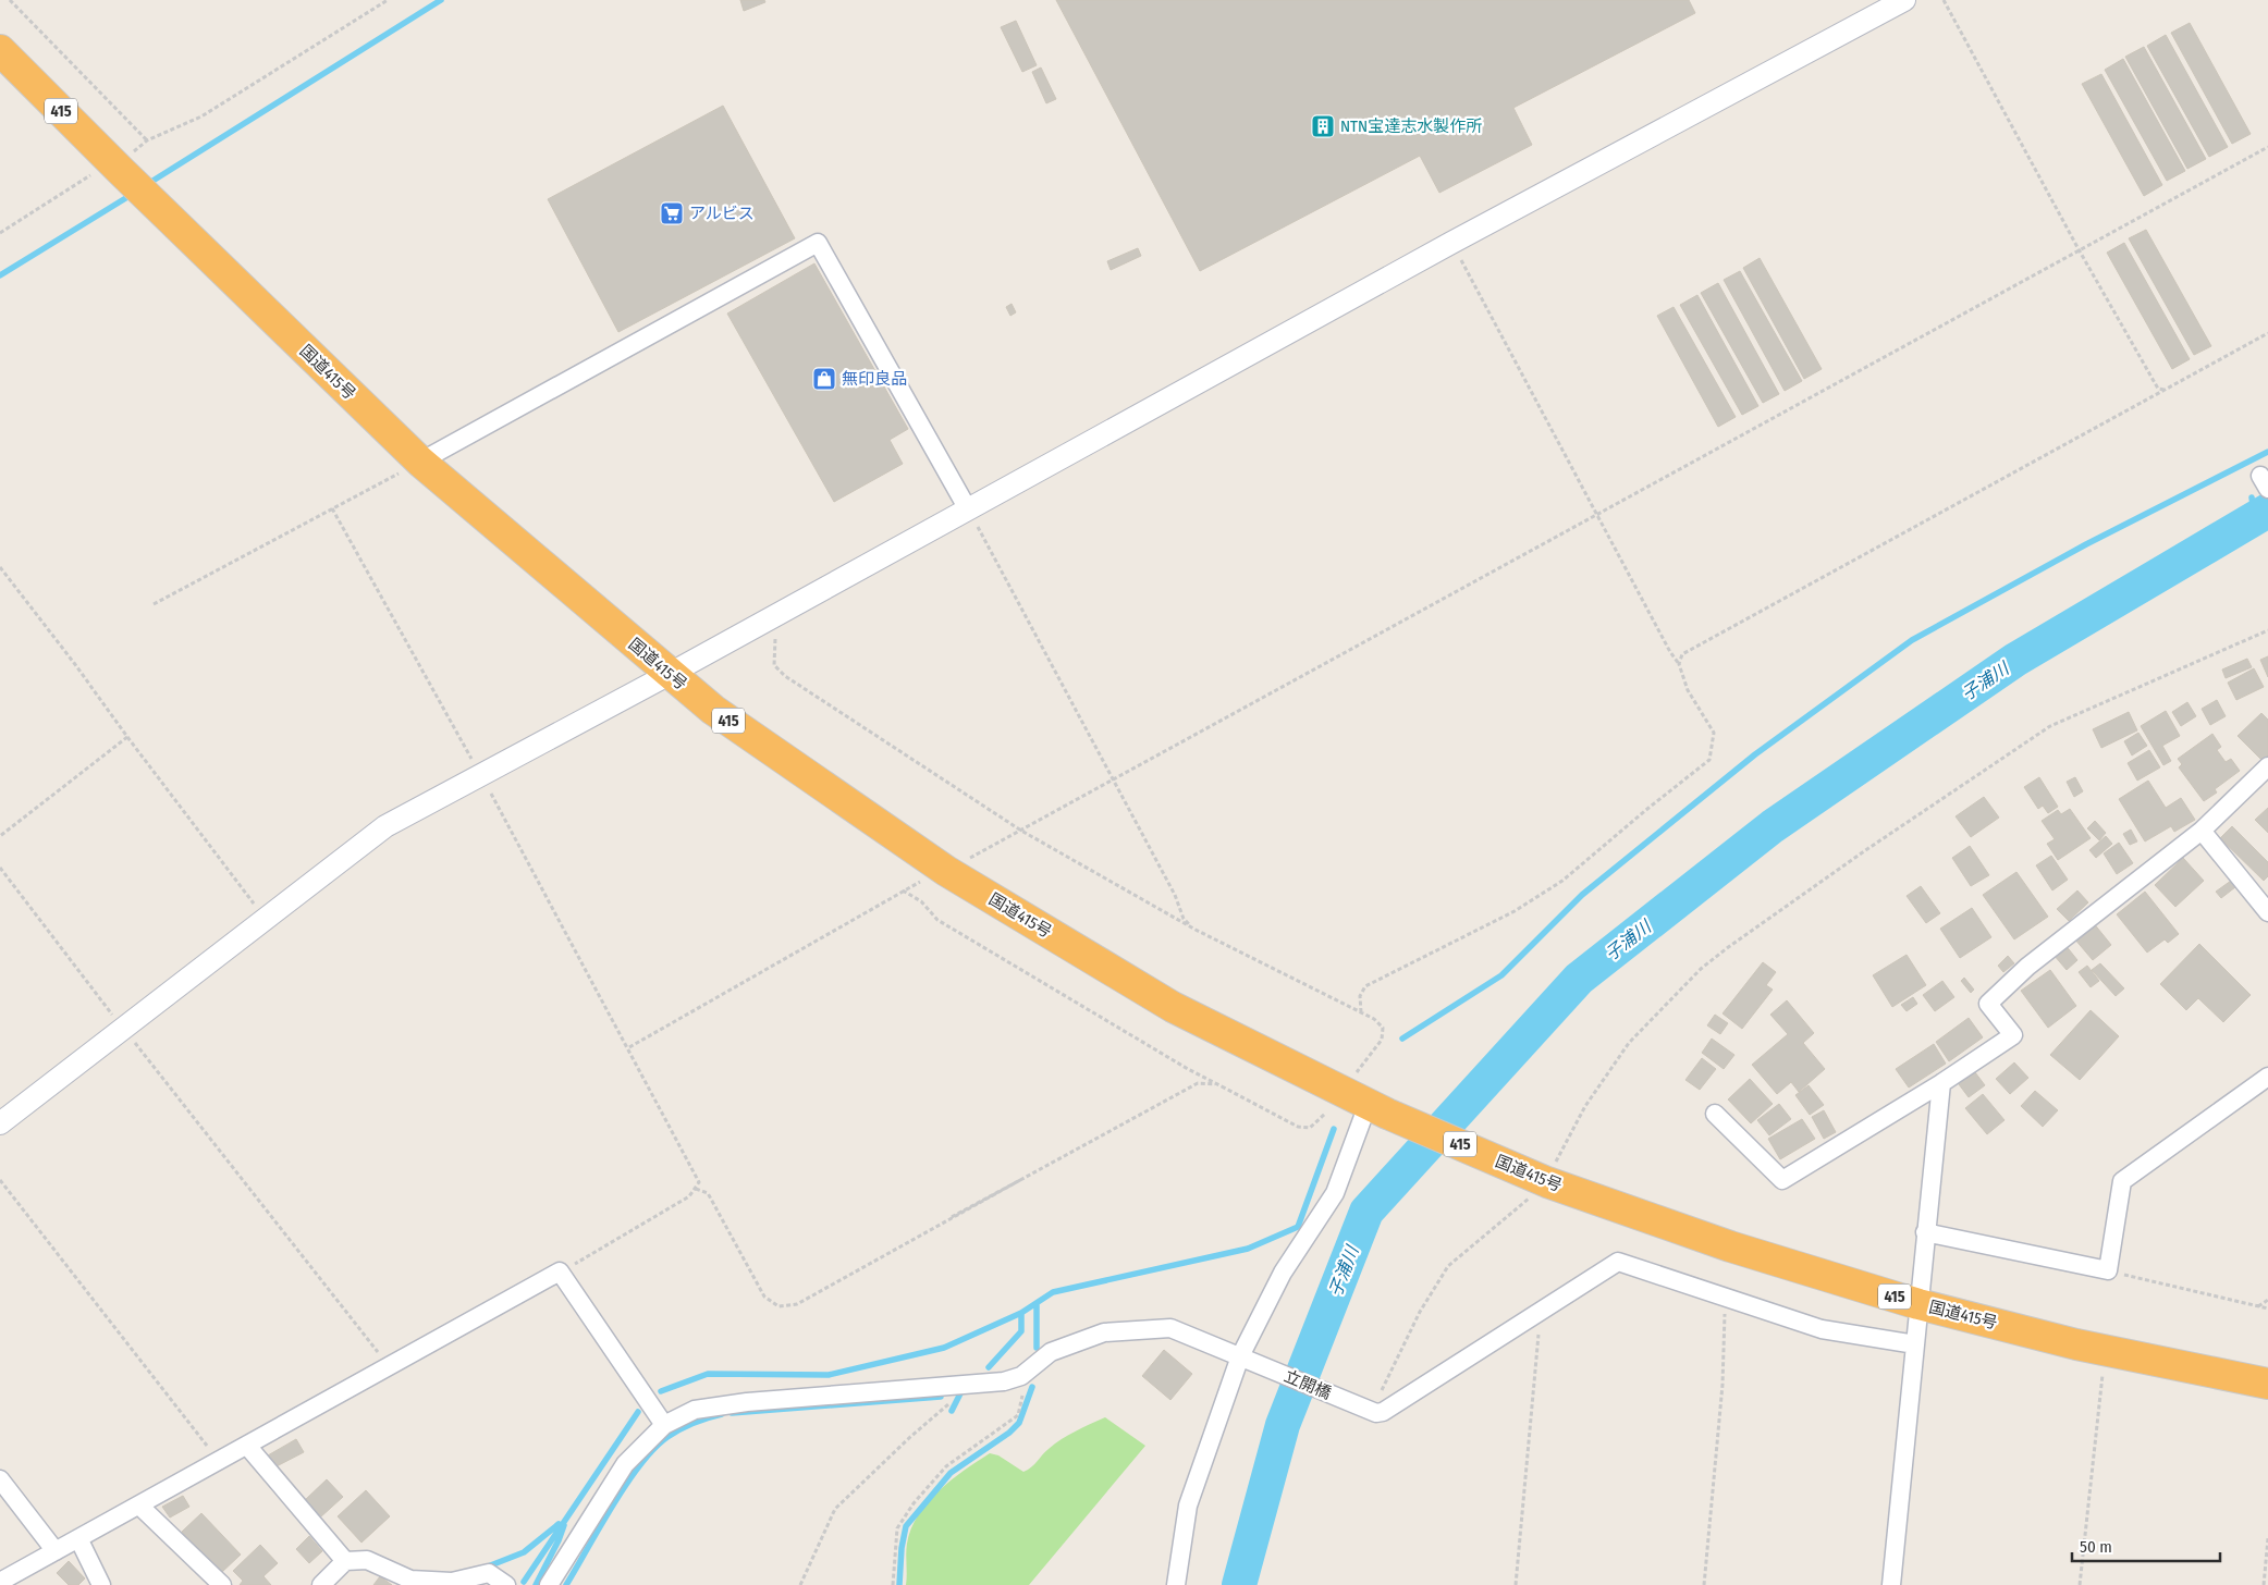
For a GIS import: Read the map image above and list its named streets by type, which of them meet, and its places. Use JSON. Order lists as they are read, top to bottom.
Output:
{
  "streets": {
    "highway": ["415", "国道415号"],
    "street": ["立開橋"]
  },
  "water": ["子浦川"],
  "places": {
    "building": ["NTN宝達志水製作所"],
    "supermarket": ["アルビス"],
    "shop": ["無印良品"]
  },
  "scale_bar": "50 m"
}
